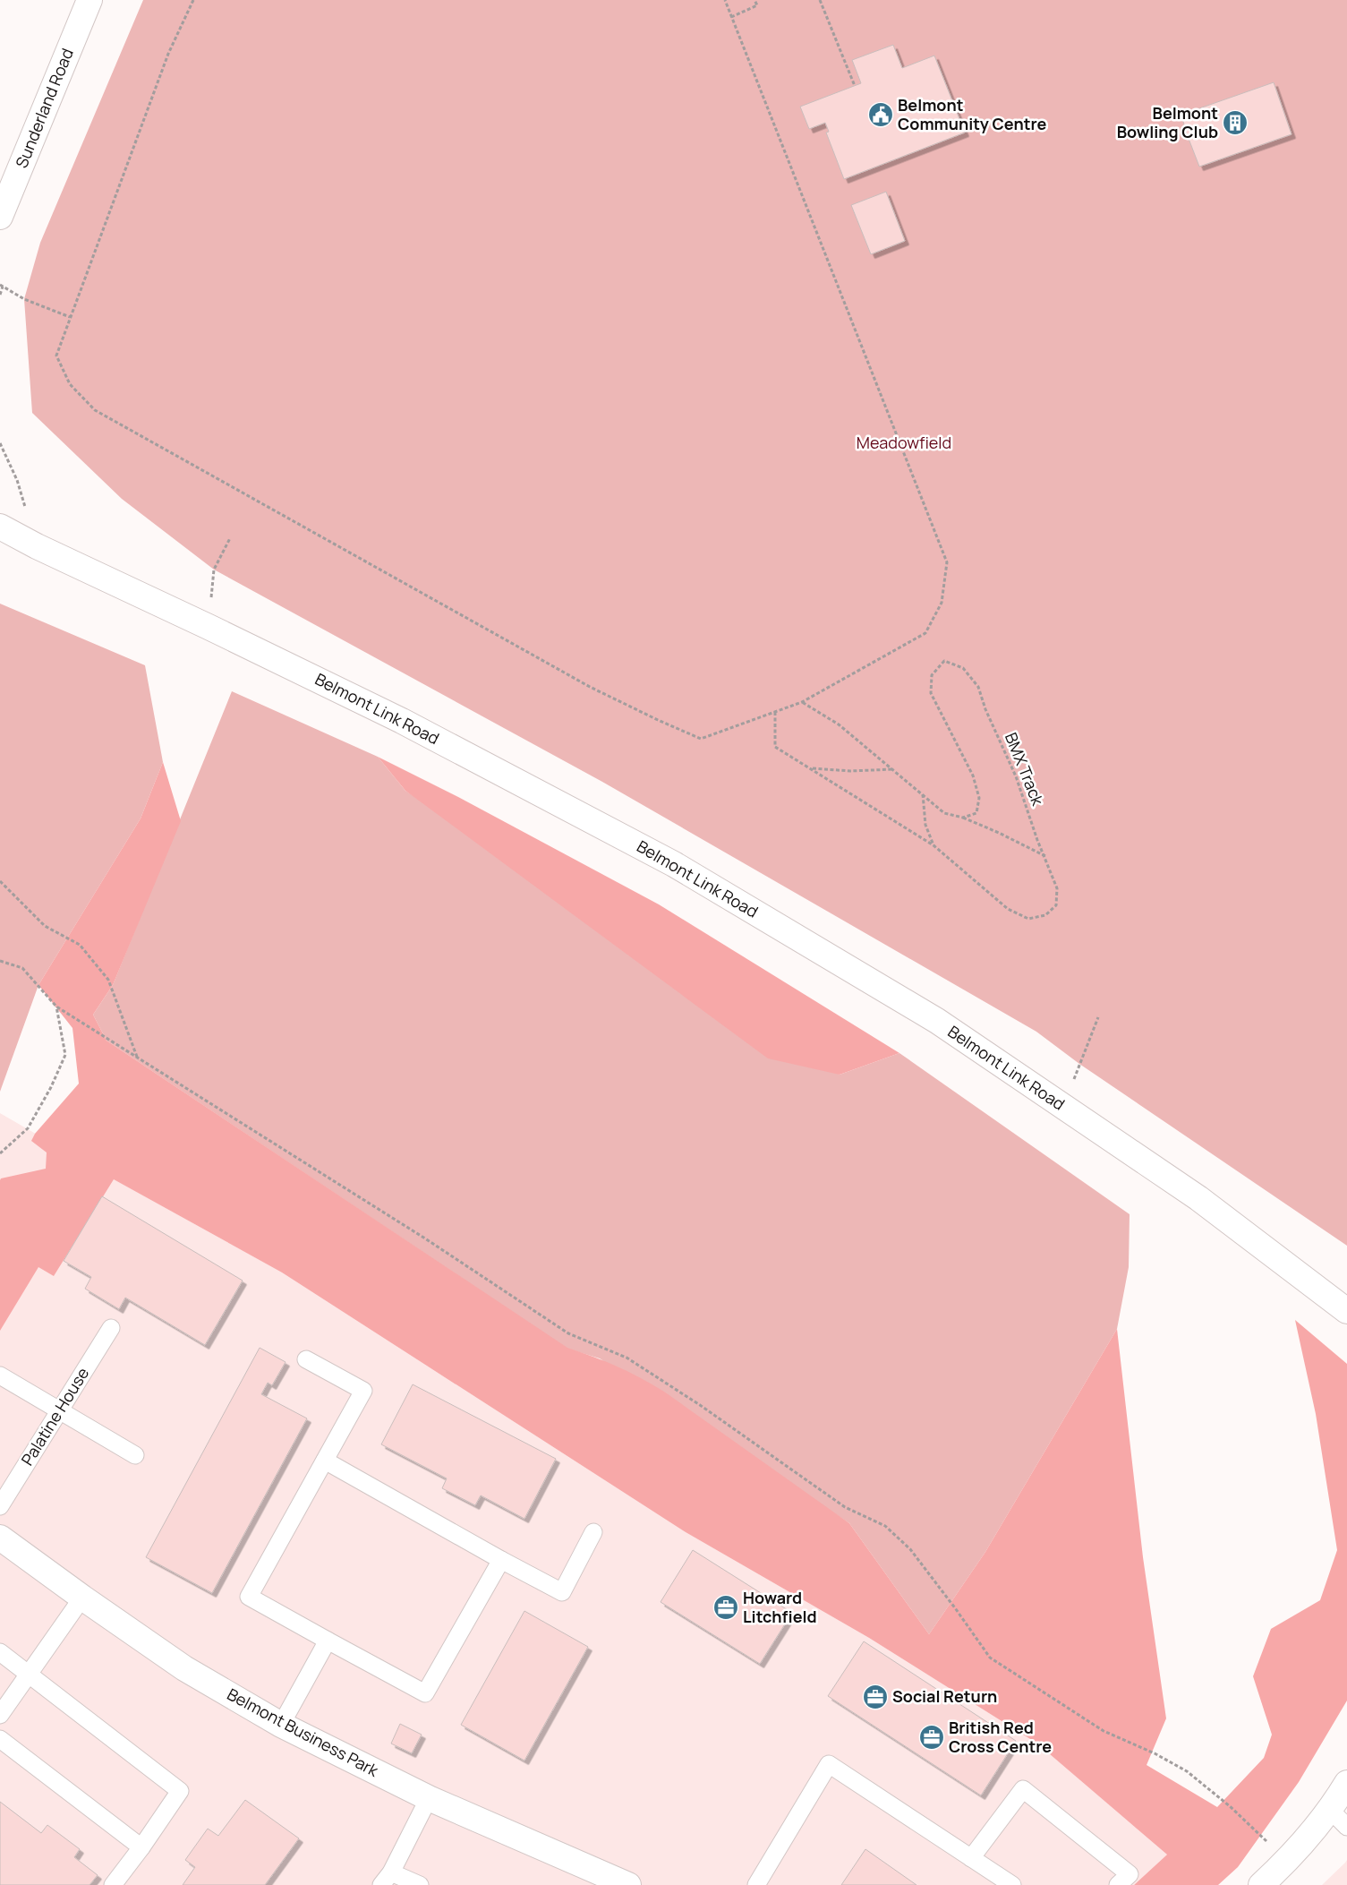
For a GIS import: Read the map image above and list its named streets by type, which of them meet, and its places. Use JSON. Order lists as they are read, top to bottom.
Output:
{
  "streets": {
    "street": ["Sunderland Road", "Belmont Link Road", "Belmont Business Park"],
    "lane": ["Palatine House"],
    "path": ["BMX Track"]
  },
  "parks": ["Meadowfield"],
  "places": {
    "public building": ["Belmont Community Centre"],
    "building": ["Belmont Bowling Club"],
    "office": ["Howard Litchfield", "Social Return", "British Red Cross Centre"]
  }
}
